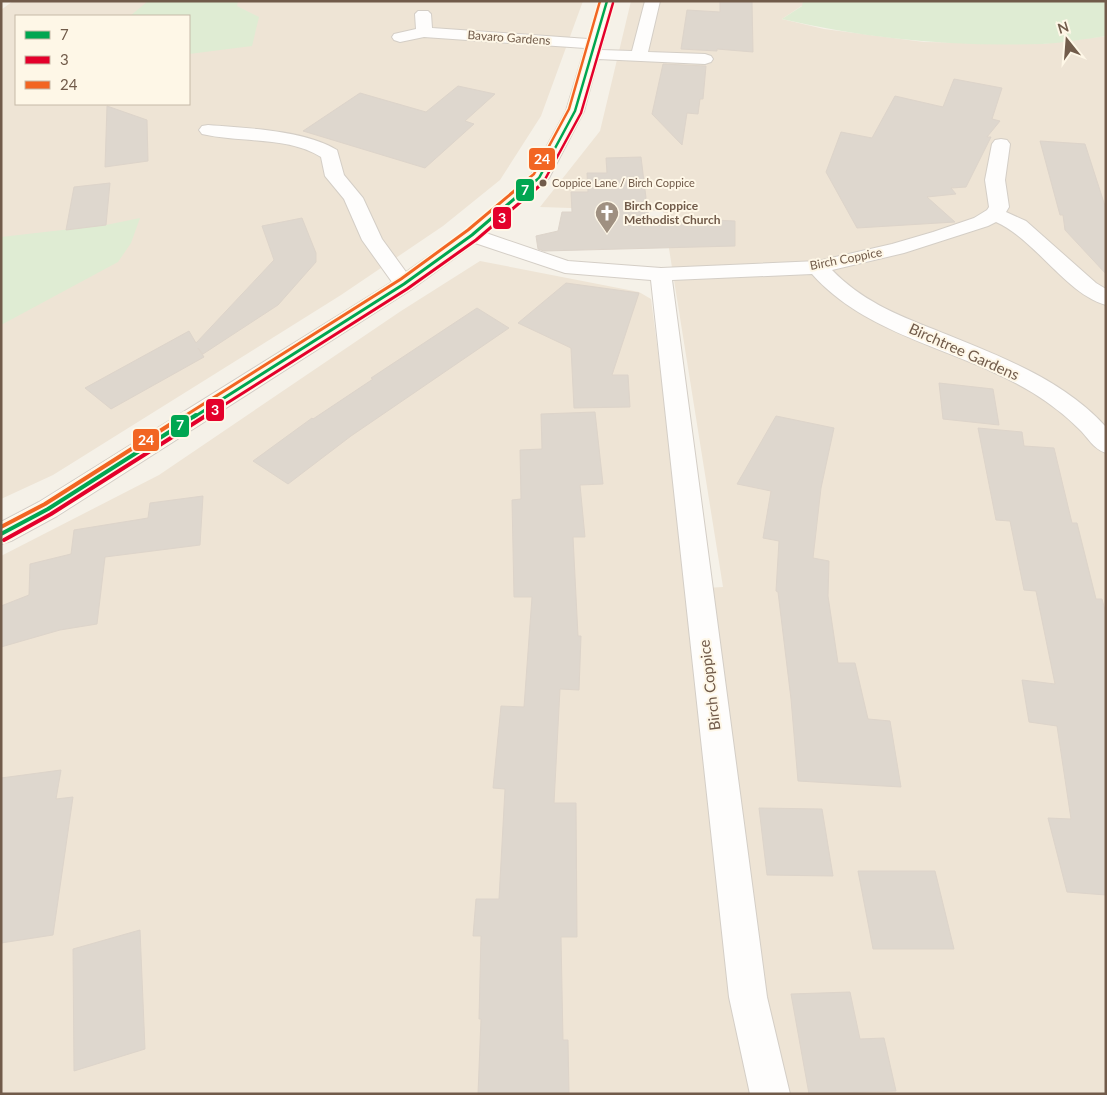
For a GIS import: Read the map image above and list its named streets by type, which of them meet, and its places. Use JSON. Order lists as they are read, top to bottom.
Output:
{
  "streets": {
    "street": ["Bavaro Gardens", "Birch Coppice", "Birchtree Gardens"]
  },
  "crossings": [
    ["Birch Coppice", "Birchtree Gardens"]
  ],
  "places": {
    "other": ["Coppice Lane / Birch Coppice"],
    "church": ["Birch Coppice Methodist Church"]
  },
  "lines": ["transit line 7", "transit line 24", "transit line 3"],
  "legend": ["7", "3", "24"],
  "north": "top"
}
